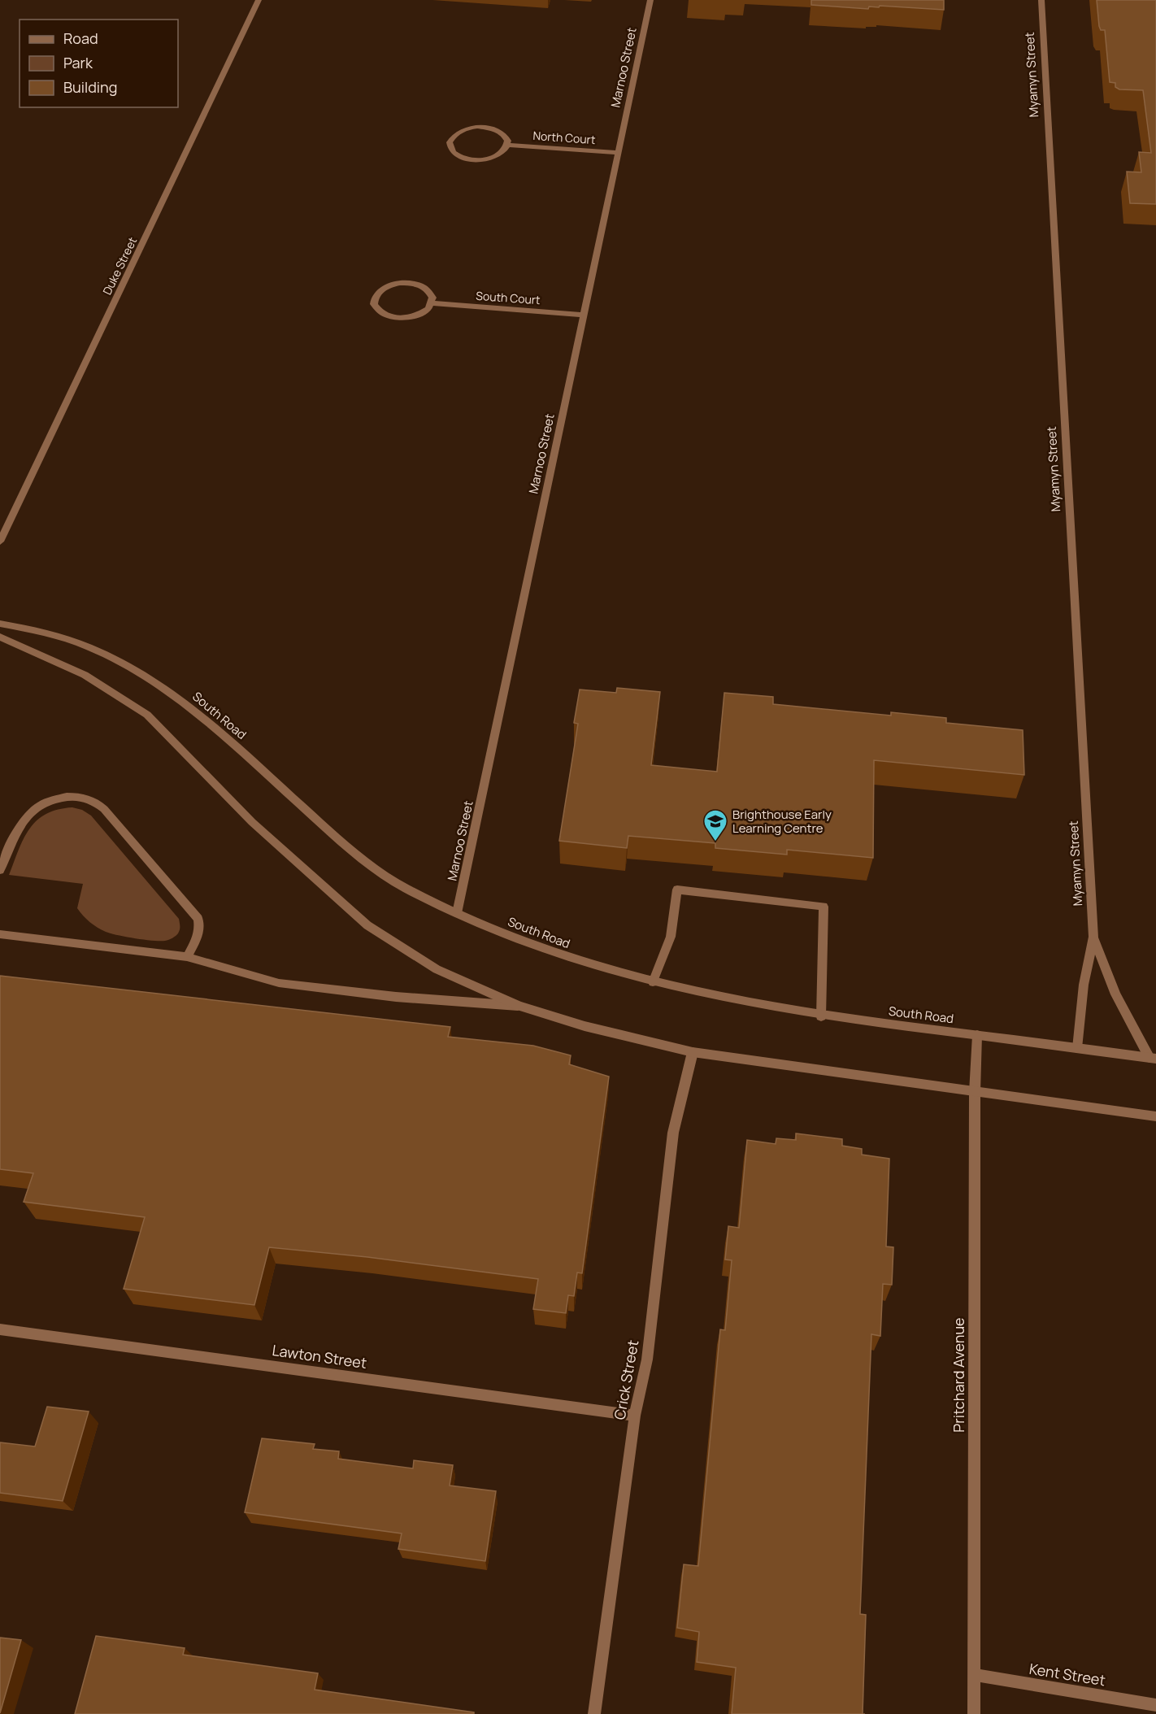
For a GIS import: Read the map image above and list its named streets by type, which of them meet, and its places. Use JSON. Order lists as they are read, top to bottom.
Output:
{
  "streets": {
    "street": [
      "Marnoo Street",
      "Myamyn Street",
      "North Court",
      "Duke Street",
      "South Court",
      "South Road",
      "Lawton Street",
      "Pritchard Avenue",
      "Crick Street",
      "Kent Street"
    ]
  },
  "crossings": [
    ["Marnoo Street", "North Court"],
    ["Marnoo Street", "South Court"],
    ["Marnoo Street", "South Road"],
    ["Myamyn Street", "South Road"],
    ["South Road", "Pritchard Avenue"],
    ["Lawton Street", "Crick Street"],
    ["Pritchard Avenue", "Kent Street"]
  ],
  "places": {
    "school or university": ["Brighthouse Early Learning Centre"]
  },
  "legend": ["Road", "Park", "Building"]
}
